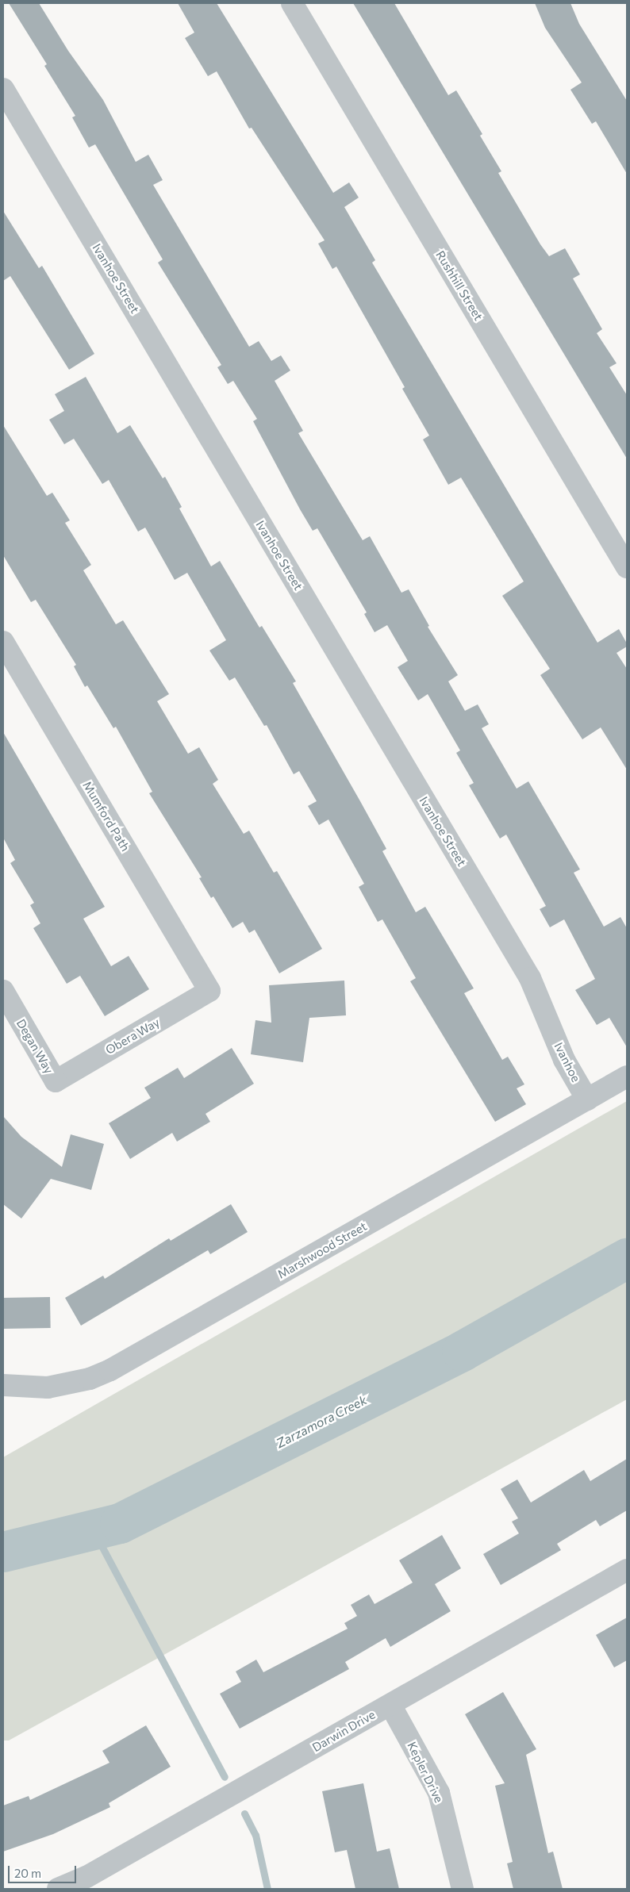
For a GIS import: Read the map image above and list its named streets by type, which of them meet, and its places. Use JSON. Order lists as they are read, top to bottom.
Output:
{
  "streets": {
    "street": [
      "Ivanhoe Street",
      "Rushhill Street",
      "Mumford Path",
      "Obera Way",
      "Degan Way",
      "Ivanhoe",
      "Marshwood Street",
      "Darwin Drive",
      "Kepler Drive"
    ]
  },
  "crossings": [
    ["Ivanhoe Street", "Ivanhoe"],
    ["Mumford Path", "Obera Way"],
    ["Obera Way", "Degan Way"],
    ["Ivanhoe", "Marshwood Street"],
    ["Darwin Drive", "Kepler Drive"]
  ],
  "water": ["Zarzamora Creek"],
  "scale_bar": "20 m"
}
